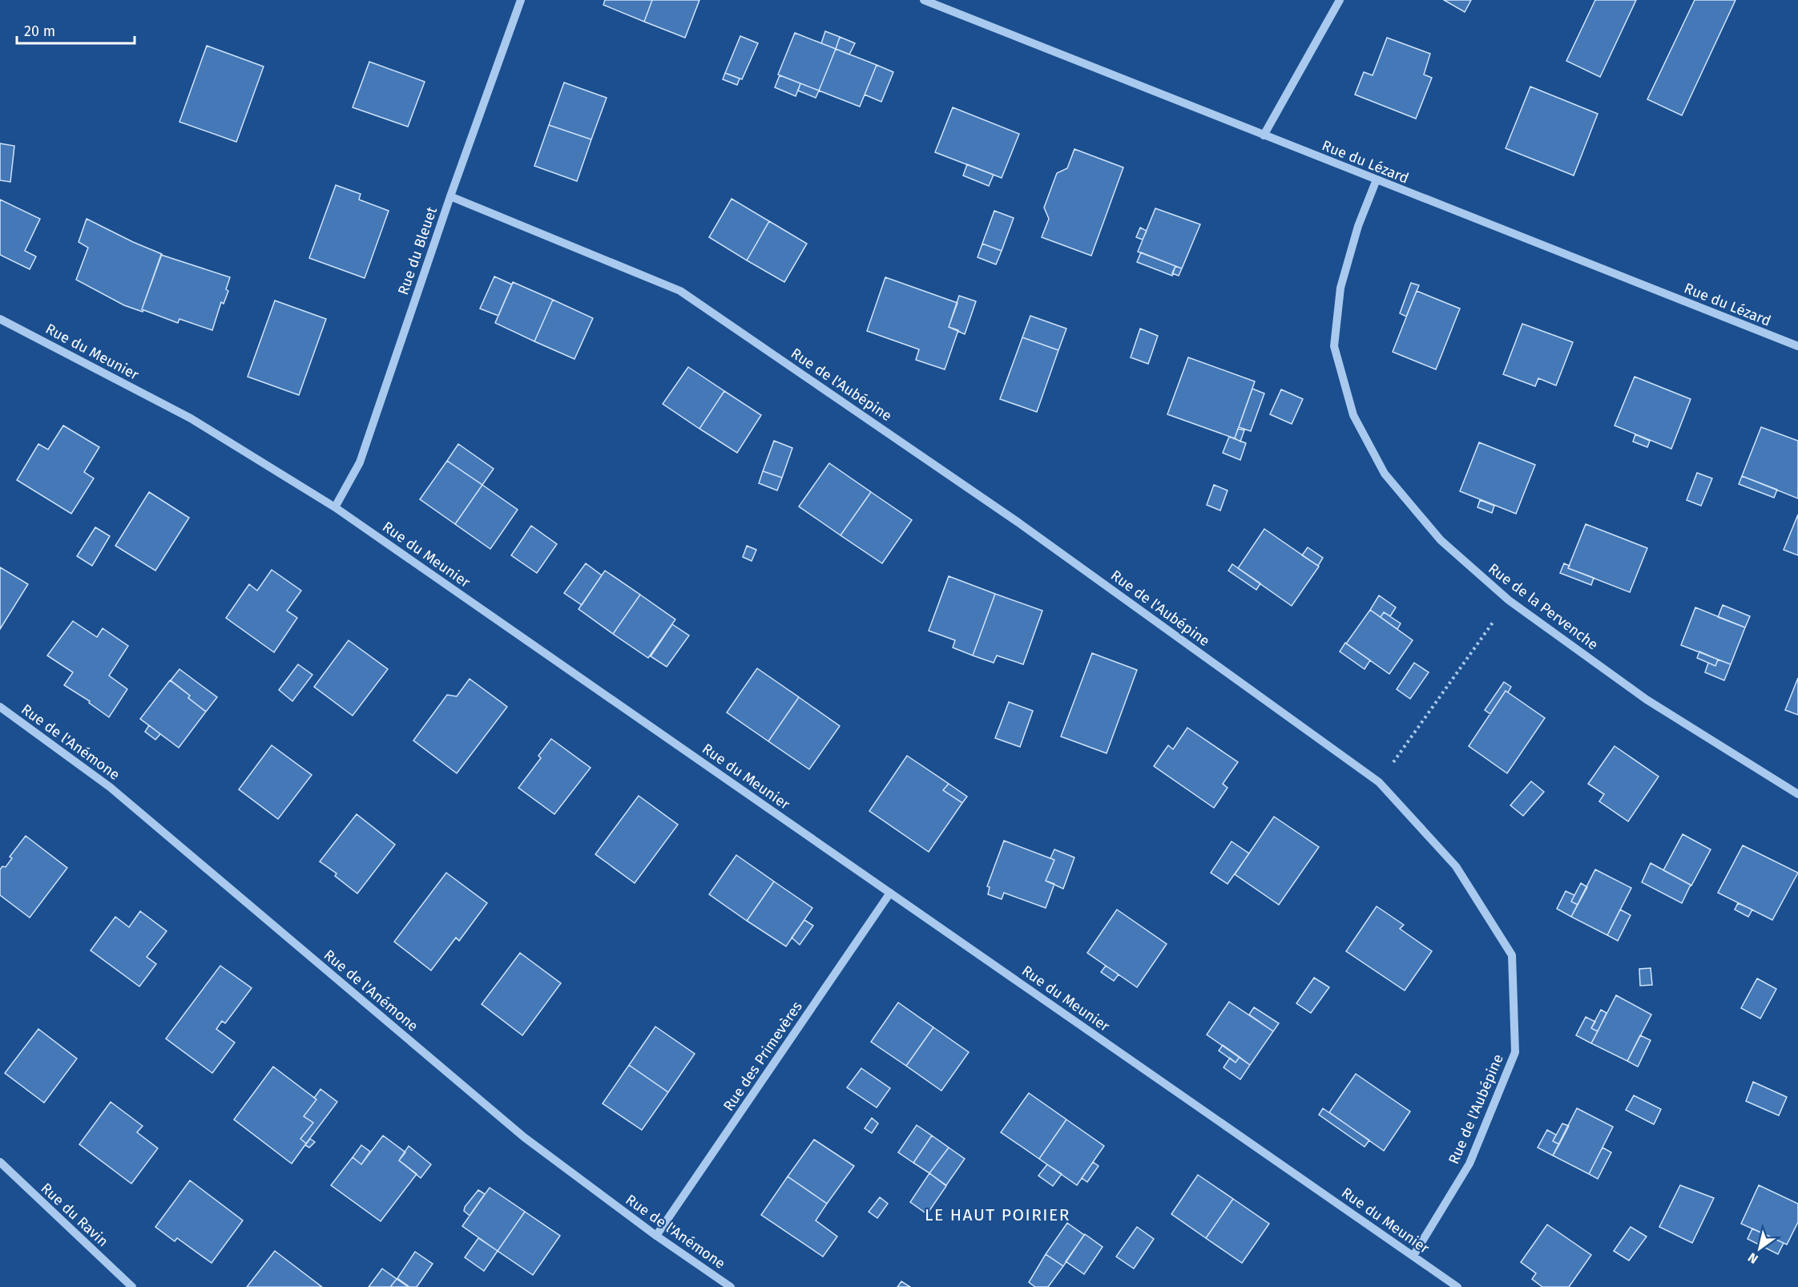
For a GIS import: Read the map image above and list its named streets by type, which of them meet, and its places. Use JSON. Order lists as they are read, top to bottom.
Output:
{
  "streets": {
    "street": [
      "Rue du Lézard",
      "Rue du Bleuet",
      "Rue du Meunier",
      "Rue de l'Aubépine",
      "Rue de la Pervenche",
      "Rue de l'Anémone",
      "Rue des Primevères",
      "Rue du Ravin"
    ]
  },
  "crossings": [
    ["Rue du Lézard", "Rue de la Pervenche"],
    ["Rue du Bleuet", "Rue du Meunier"],
    ["Rue du Bleuet", "Rue de l'Aubépine"],
    ["Rue du Meunier", "Rue de l'Aubépine"],
    ["Rue du Meunier", "Rue des Primevères"],
    ["Rue de l'Anémone", "Rue des Primevères"]
  ],
  "districts": ["LE HAUT POIRIER"],
  "scale_bar": "20 m",
  "north": "bottom left"
}
